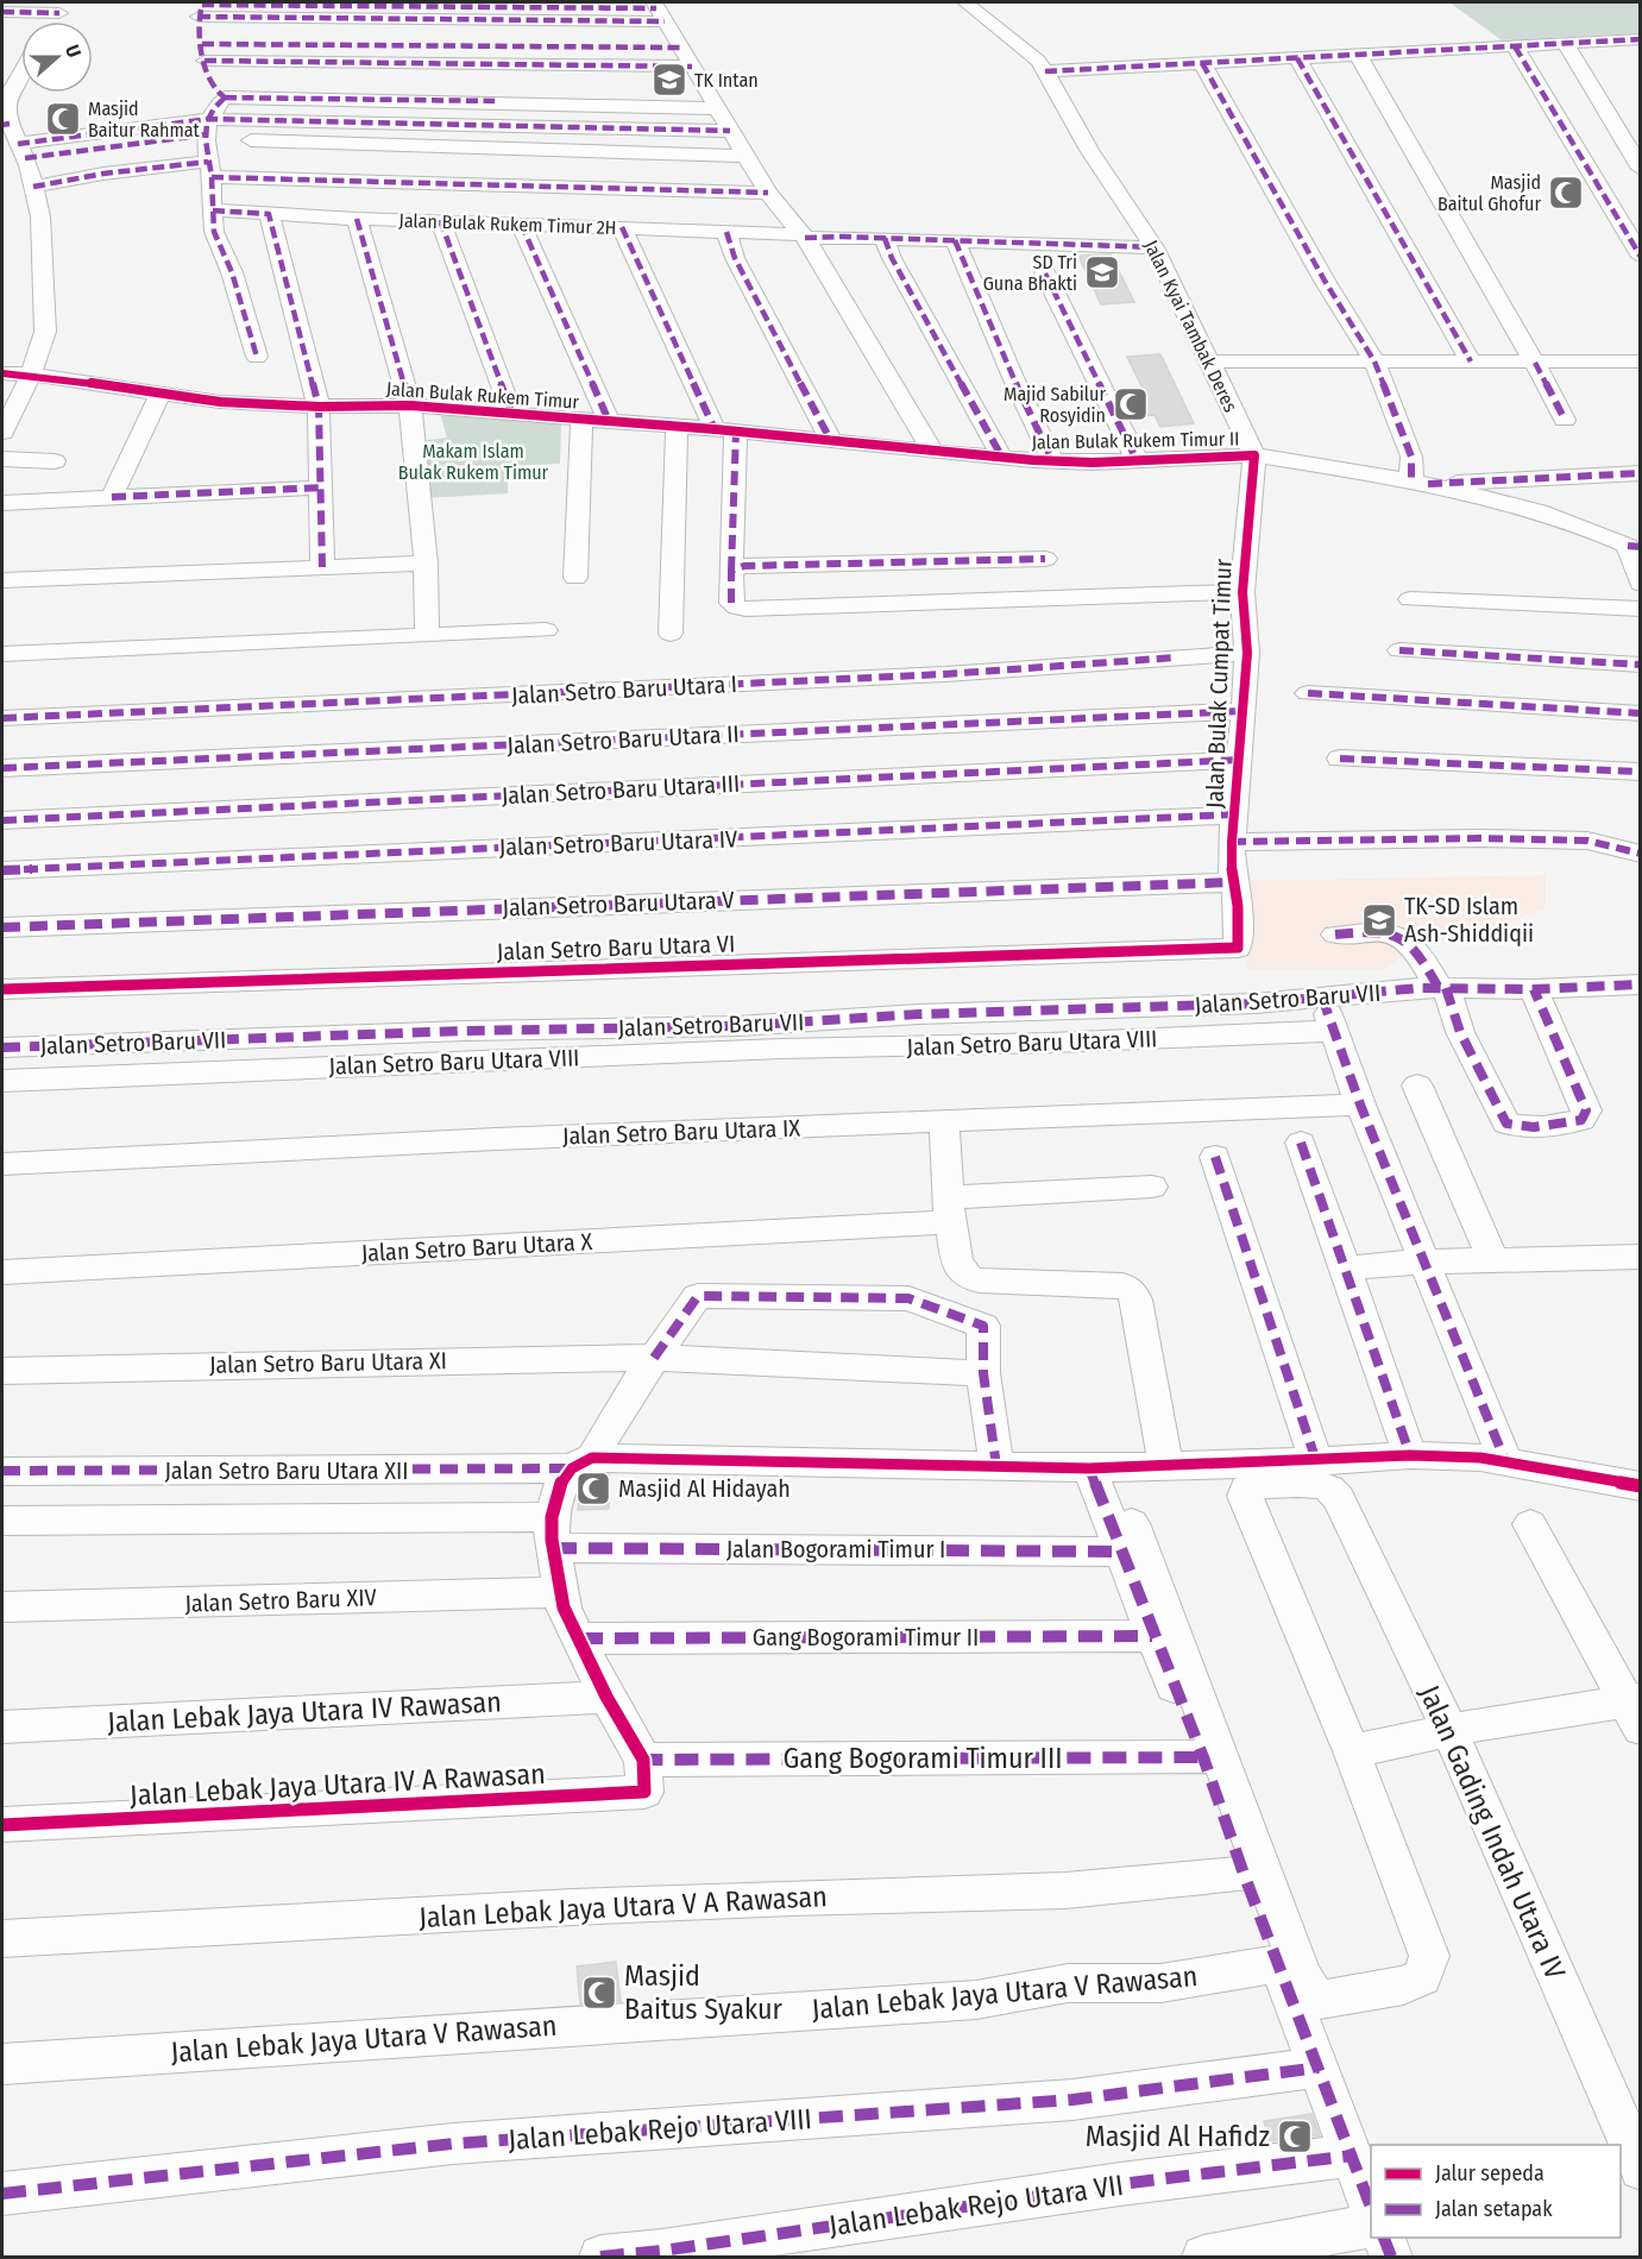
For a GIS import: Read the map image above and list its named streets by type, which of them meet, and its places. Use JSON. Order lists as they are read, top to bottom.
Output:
{
  "streets": {
    "street": [
      "Jalan Bulak Rukem Timur 2H",
      "Jalan Kyai Tambak Deres",
      "Jalan Bulak Rukem Timur",
      "Jalan Bulak Rukem Timur II",
      "Jalan Bulak Cumpat Timur",
      "Jalan Setro Baru Utara I",
      "Jalan Setro Baru Utara II",
      "Jalan Setro Baru Utara III",
      "Jalan Setro Baru Utara IV",
      "Jalan Setro Baru Utara V",
      "Jalan Setro Baru Utara VI",
      "Jalan Setro Baru VII",
      "Jalan Setro Baru Utara VIII",
      "Jalan Setro Baru Utara IX",
      "Jalan Setro Baru Utara X",
      "Jalan Setro Baru Utara XI",
      "Jalan Setro Baru Utara XII",
      "Jalan Bogorami Timur I",
      "Jalan Setro Baru XIV",
      "Gang Bogorami Timur II",
      "Jalan Lebak Jaya Utara IV Rawasan",
      "Gang Bogorami Timur III",
      "Jalan Lebak Jaya Utara IV A Rawasan",
      "Jalan Gading Indah Utara IV",
      "Jalan Lebak Jaya Utara V A Rawasan",
      "Jalan Lebak Jaya Utara V Rawasan",
      "Jalan Lebak Rejo Utara VIII",
      "Jalan Lebak Rejo Utara VII"
    ]
  },
  "crossings": [
    ["Jalan Bulak Rukem Timur 2H", "Jalan Kyai Tambak Deres"],
    ["Jalan Kyai Tambak Deres", "Jalan Bulak Rukem Timur II"],
    ["Jalan Kyai Tambak Deres", "Jalan Bulak Cumpat Timur"],
    ["Jalan Bulak Rukem Timur", "Jalan Bulak Rukem Timur II"],
    ["Jalan Bulak Rukem Timur II", "Jalan Bulak Cumpat Timur"],
    ["Jalan Bulak Cumpat Timur", "Jalan Setro Baru Utara I"],
    ["Jalan Bulak Cumpat Timur", "Jalan Setro Baru Utara II"],
    ["Jalan Bulak Cumpat Timur", "Jalan Setro Baru Utara III"],
    ["Jalan Bulak Cumpat Timur", "Jalan Setro Baru Utara IV"],
    ["Jalan Bulak Cumpat Timur", "Jalan Setro Baru Utara V"],
    ["Jalan Bulak Cumpat Timur", "Jalan Setro Baru Utara VI"],
    ["Gang Bogorami Timur III", "Jalan Lebak Jaya Utara IV A Rawasan"]
  ],
  "parks": ["Makam Islam Bulak Rukem Timur"],
  "places": {
    "school or university": ["TK Intan", "SD Tri Guna Bhakti", "TK-SD Islam Ash-Shiddiqii"],
    "mosque": [
      "Masjid Baitur Rahmat",
      "Masjid Baitul Ghofur",
      "Majid Sabilur Rosyidin",
      "Masjid Al Hidayah",
      "Masjid Baitus Syakur",
      "Masjid Al Hafidz"
    ]
  },
  "legend": ["Jalur sepeda", "Jalan setapak"],
  "north": "right"
}
